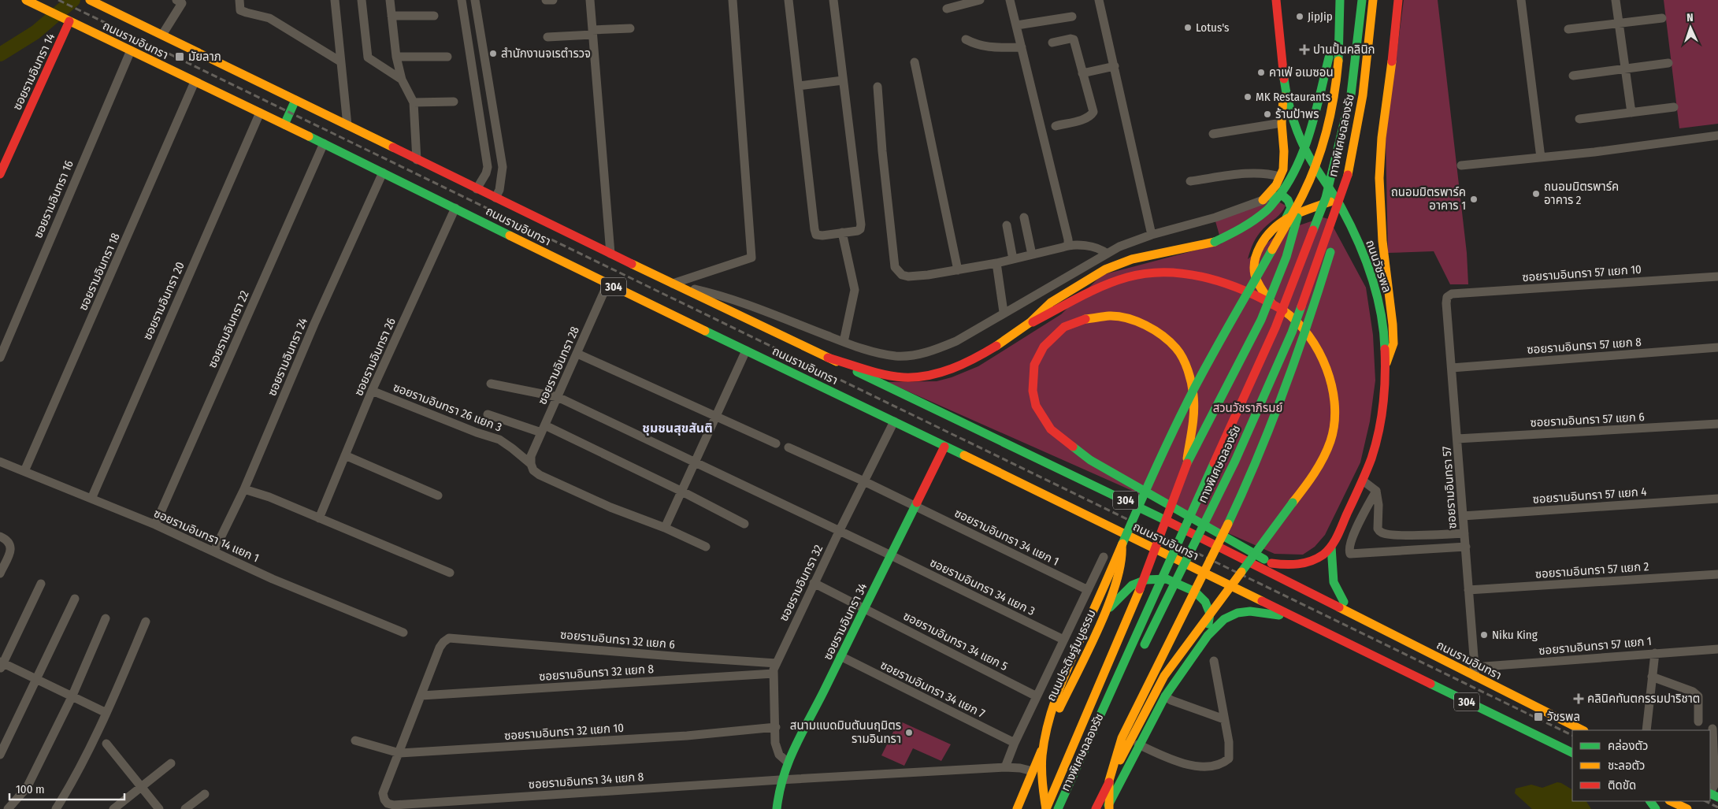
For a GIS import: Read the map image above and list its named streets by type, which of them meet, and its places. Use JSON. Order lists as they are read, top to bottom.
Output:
{
  "streets": {
    "main road": [
      "ถนนรามอินทรา",
      "ซอยรามอินทรา 14",
      "ทางพิเศษฉลองรัช",
      "ถนนวัชรพล",
      "304",
      "ซอยรามอินทรา 34",
      "ถนนประดิษฐ์มนูธรรม"
    ],
    "street": [
      "ซอยรามอินทรา 16",
      "ซอยรามอินทรา 18",
      "ซอยรามอินทรา 57 แยก 10",
      "ซอยรามอินทรา 20",
      "ซอยรามอินทรา 22",
      "ซอยรามอินทรา 57 แยก 8",
      "ซอยรามอินทรา 24",
      "ซอยรามอินทรา 26",
      "ซอยรามอินทรา 28",
      "ซอยรามอินทรา 26 แยก 3",
      "ซอยรามอินทรา 57 แยก 6",
      "ซอยรามอินทรา 57",
      "ซอยรามอินทรา 57 แยก 4",
      "ซอยรามอินทรา 14 แยก 1",
      "ซอยรามอินทรา 34 แยก 1",
      "ซอยรามอินทรา 57 แยก 2",
      "ซอยรามอินทรา 32",
      "ซอยรามอินทรา 34 แยก 3",
      "ซอยรามอินทรา 32 แยก 6",
      "ซอยรามอินทรา 34 แยก 5",
      "ซอยรามอินทรา 57 แยก 1",
      "ซอยรามอินทรา 32 แยก 8",
      "ซอยรามอินทรา 34 แยก 7",
      "ซอยรามอินทรา 32 แยก 10",
      "ซอยรามอินทรา 34 แยก 8"
    ]
  },
  "crossings": [
    ["ถนนรามอินทรา", "ซอยรามอินทรา 14"],
    ["ถนนรามอินทรา", "ซอยรามอินทรา 16"],
    ["ถนนรามอินทรา", "ซอยรามอินทรา 18"],
    ["ถนนรามอินทรา", "ซอยรามอินทรา 20"],
    ["ถนนรามอินทรา", "ซอยรามอินทรา 22"],
    ["ถนนรามอินทรา", "ซอยรามอินทรา 24"],
    ["ถนนรามอินทรา", "ซอยรามอินทรา 26"],
    ["ถนนรามอินทรา", "ซอยรามอินทรา 28"],
    ["ถนนรามอินทรา", "ซอยรามอินทรา 57"],
    ["ถนนรามอินทรา", "ซอยรามอินทรา 32"],
    ["ถนนรามอินทรา", "ซอยรามอินทรา 34"],
    ["ถนนรามอินทรา", "ซอยรามอินทรา 57 แยก 1"],
    ["ถนนรามอินทรา", "ถนนประดิษฐ์มนูธรรม"],
    ["ซอยรามอินทรา 18", "ซอยรามอินทรา 14 แยก 1"],
    ["ซอยรามอินทรา 57 แยก 10", "ซอยรามอินทรา 57"],
    ["ซอยรามอินทรา 20", "ซอยรามอินทรา 14 แยก 1"],
    ["ซอยรามอินทรา 22", "ซอยรามอินทรา 14 แยก 1"],
    ["ซอยรามอินทรา 57 แยก 8", "ซอยรามอินทรา 57"],
    ["ซอยรามอินทรา 24", "ซอยรามอินทรา 14 แยก 1"],
    ["ซอยรามอินทรา 26", "ซอยรามอินทรา 26 แยก 3"],
    ["ซอยรามอินทรา 28", "ซอยรามอินทรา 26 แยก 3"],
    ["ซอยรามอินทรา 28", "ซอยรามอินทรา 34 แยก 3"],
    ["ซอยรามอินทรา 57 แยก 6", "ซอยรามอินทรา 57"],
    ["ซอยรามอินทรา 57", "ซอยรามอินทรา 57 แยก 4"],
    ["ซอยรามอินทรา 57", "ซอยรามอินทรา 57 แยก 2"],
    ["ซอยรามอินทรา 57", "ซอยรามอินทรา 57 แยก 1"],
    ["ซอยรามอินทรา 34 แยก 1", "ซอยรามอินทรา 32"],
    ["ซอยรามอินทรา 34 แยก 1", "ซอยรามอินทรา 34"],
    ["ซอยรามอินทรา 32", "ซอยรามอินทรา 34 แยก 3"],
    ["ซอยรามอินทรา 32", "ซอยรามอินทรา 34"],
    ["ซอยรามอินทรา 32", "ซอยรามอินทรา 32 แยก 6"],
    ["ซอยรามอินทรา 32", "ซอยรามอินทรา 34 แยก 5"],
    ["ซอยรามอินทรา 32", "ซอยรามอินทรา 32 แยก 8"],
    ["ซอยรามอินทรา 32", "ซอยรามอินทรา 32 แยก 10"],
    ["ซอยรามอินทรา 34 แยก 3", "ซอยรามอินทรา 34"],
    ["ซอยรามอินทรา 34", "ซอยรามอินทรา 34 แยก 5"],
    ["ซอยรามอินทรา 34", "ซอยรามอินทรา 34 แยก 7"],
    ["ซอยรามอินทรา 34", "ซอยรามอินทรา 34 แยก 8"],
    ["ซอยรามอินทรา 32 แยก 6", "ซอยรามอินทรา 32 แยก 8"],
    ["ถนนประดิษฐ์มนูธรรม", "ซอยรามอินทรา 34 แยก 8"],
    ["ซอยรามอินทรา 32 แยก 10", "ซอยรามอินทรา 34 แยก 8"]
  ],
  "districts": ["ชุมชนสุขสันติ"],
  "parks": ["สวนวัชราภิรมย์"],
  "places": {
    "other": [
      "JipJip",
      "Lotus's",
      "สำนักงานจเรตำรวจ",
      "คาเฟ่ อเมซอน",
      "MK Restaurants",
      "ร้านป้าพร",
      "ถนอมมิตรพาร์ค อาคาร 2",
      "ถนอมมิตรพาร์ค อาคาร 1",
      "Niku King",
      "สนามแบดมินตันนฤมิตร รามอินทรา"
    ],
    "health": ["ปานปั้นคลินิก", "คลินิคทันตกรรมปาริชาต"],
    "transit": ["มัยลาภ", "วัชรพล"]
  },
  "legend": ["คล่องตัว", "ชะลอตัว", "ติดขัด"],
  "scale_bar": "100 m",
  "north": "top"
}
